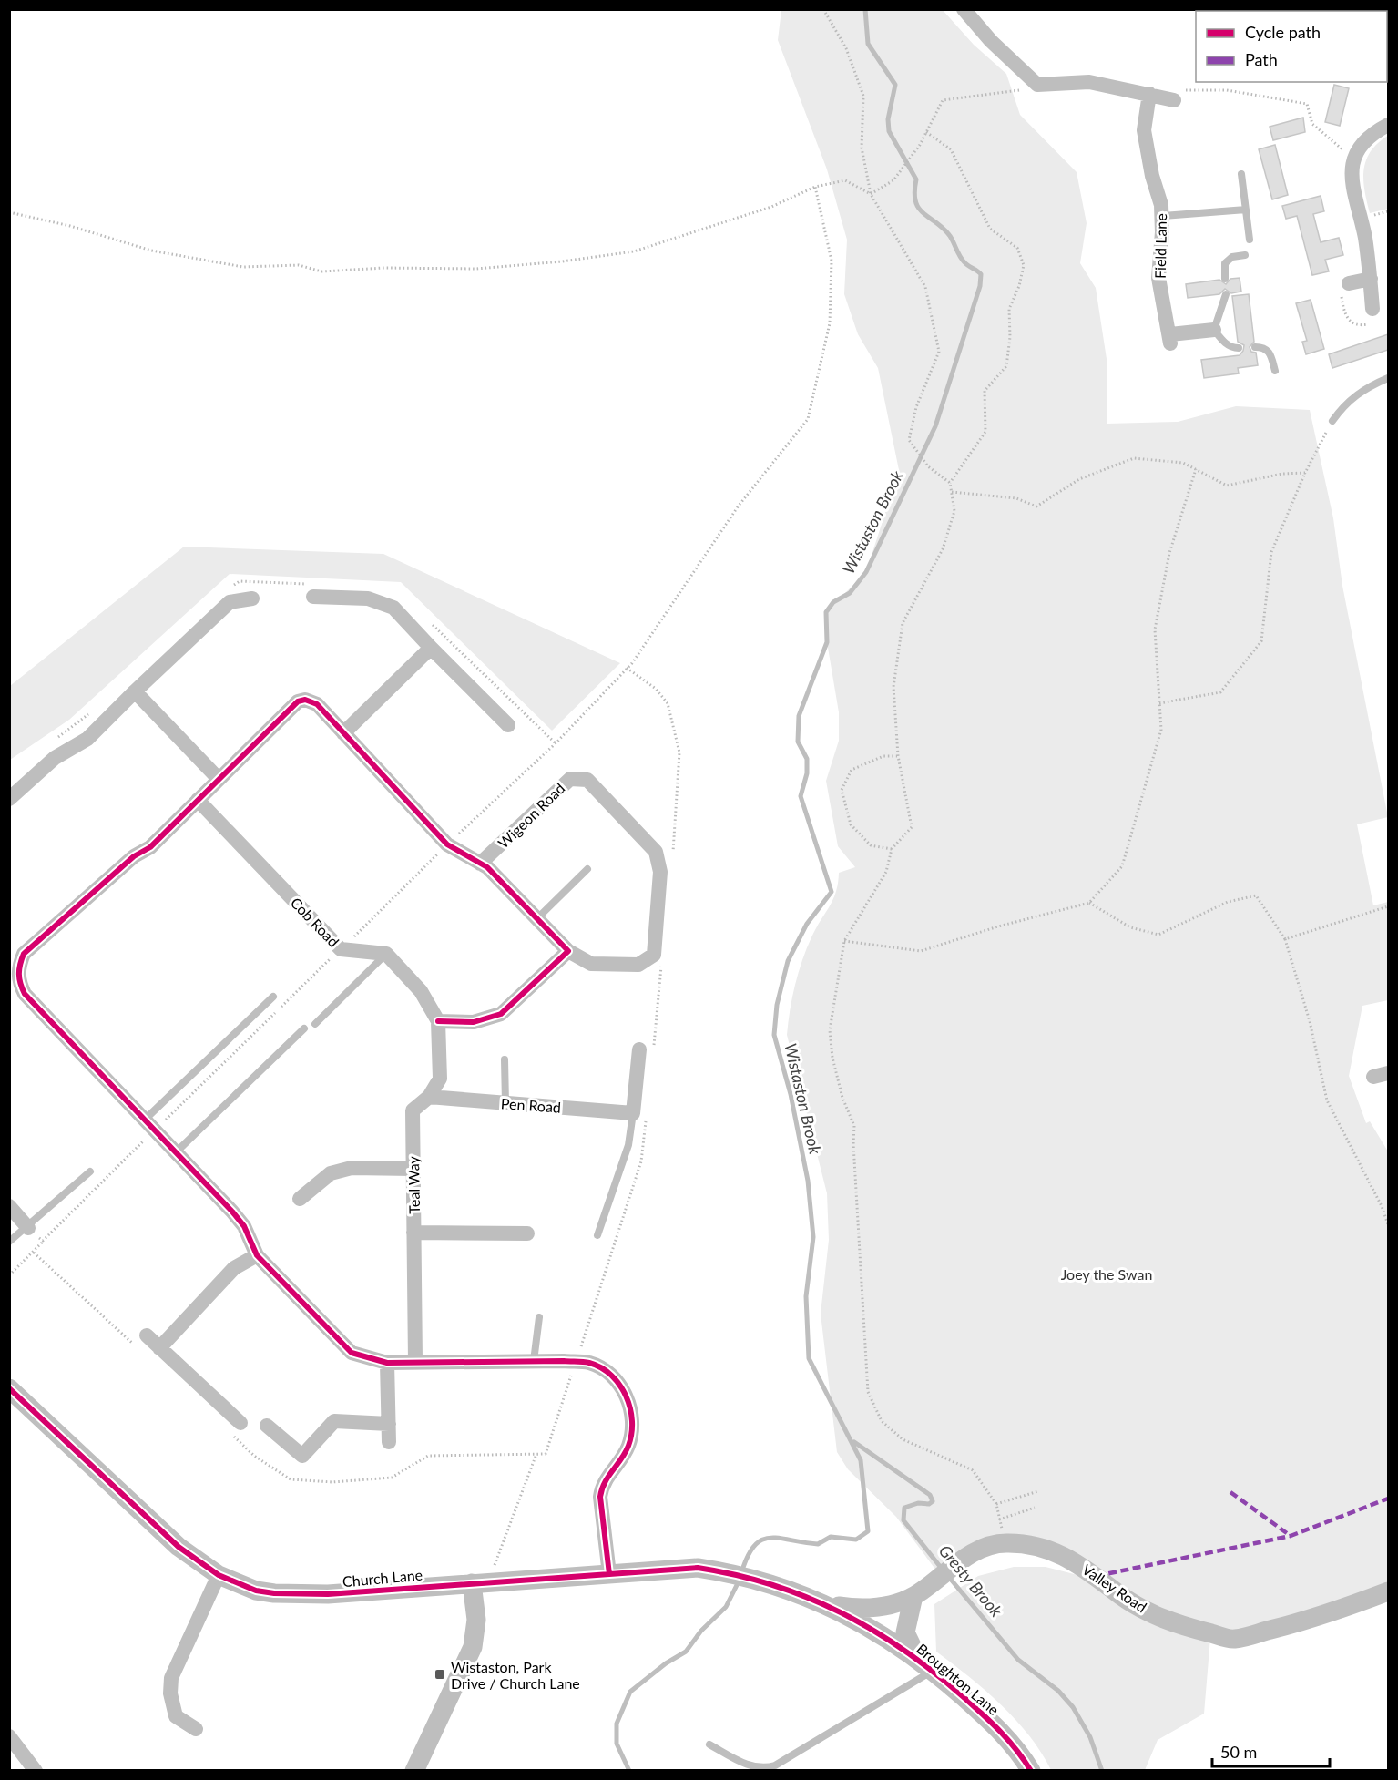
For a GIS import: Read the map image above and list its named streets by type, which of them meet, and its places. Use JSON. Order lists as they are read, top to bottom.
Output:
{
  "streets": {
    "street": [
      "Field Lane",
      "Wigeon Road",
      "Cob Road",
      "Pen Road",
      "Teal Way",
      "Church Lane",
      "Valley Road",
      "Broughton Lane"
    ]
  },
  "crossings": [
    ["Pen Road", "Teal Way"],
    ["Church Lane", "Valley Road"],
    ["Church Lane", "Broughton Lane"],
    ["Valley Road", "Broughton Lane"]
  ],
  "water": ["Wistaston Brook", "Gresty Brook"],
  "parks": ["Joey the Swan"],
  "places": {
    "transit": ["Wistaston, Park Drive / Church Lane"]
  },
  "legend": ["Cycle path", "Path"],
  "scale_bar": "50 m"
}
